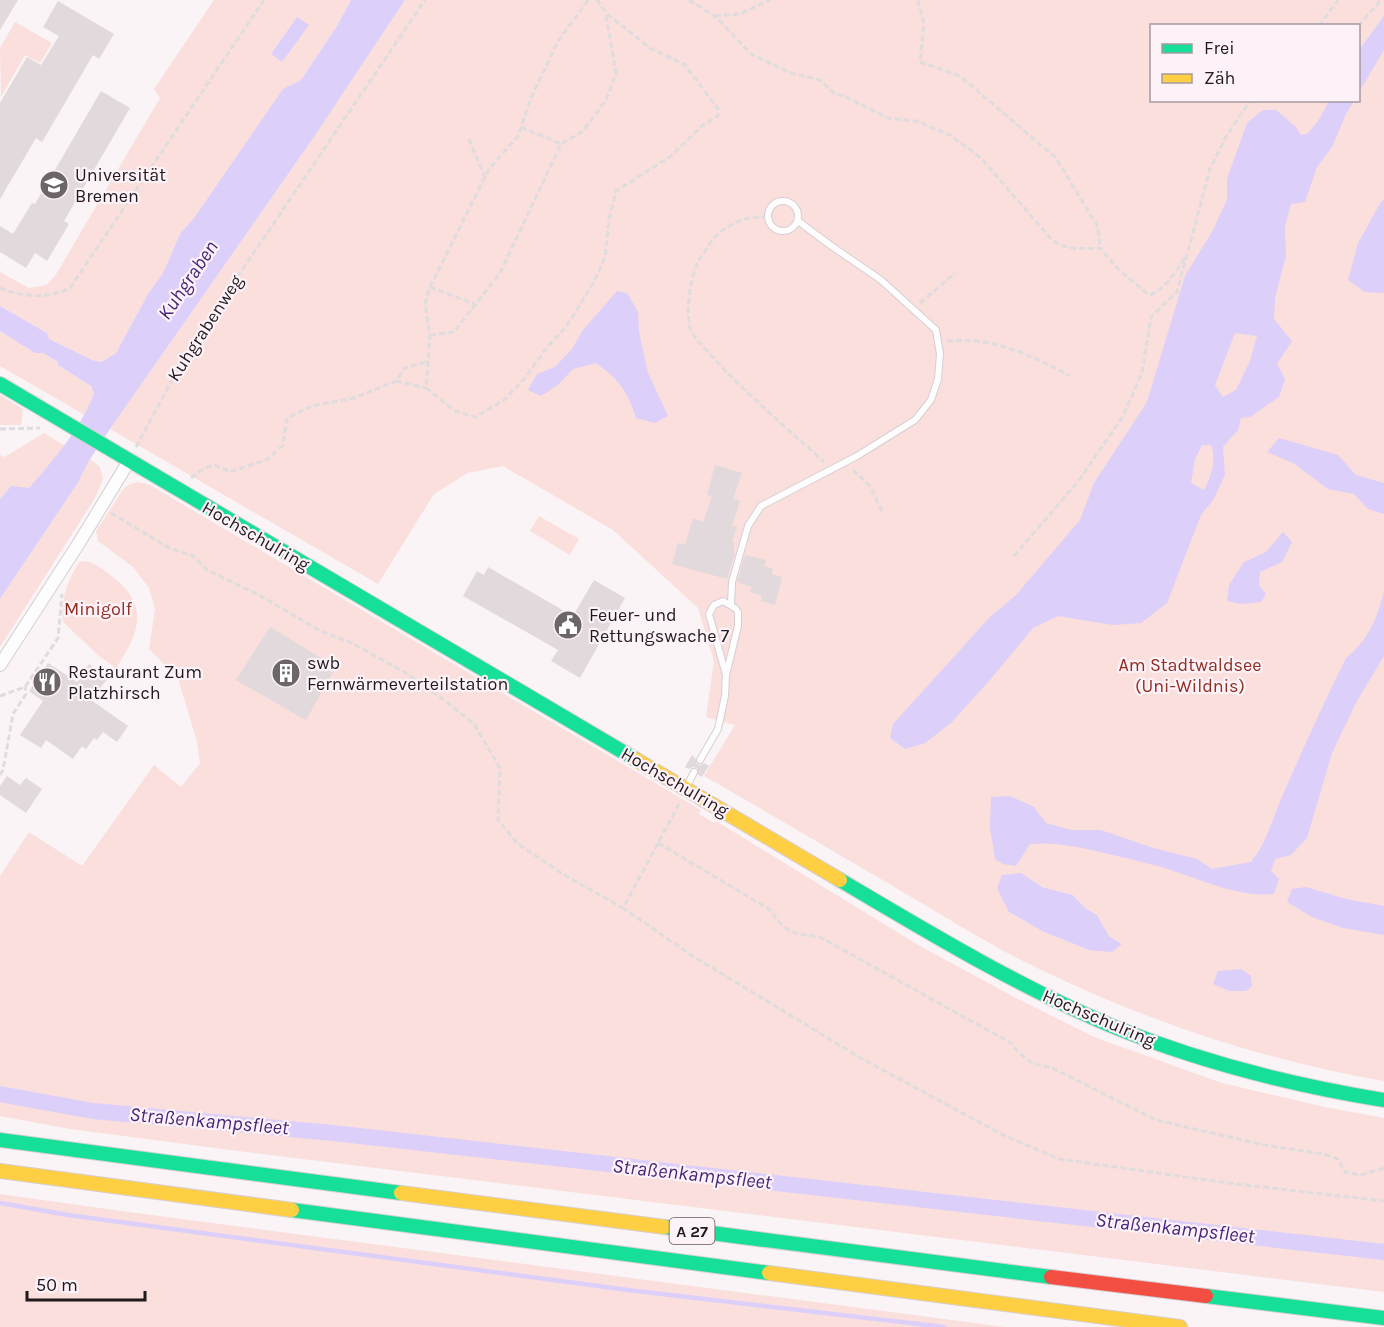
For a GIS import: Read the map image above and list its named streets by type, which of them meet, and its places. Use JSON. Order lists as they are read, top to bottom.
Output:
{
  "streets": {
    "main road": ["Hochschulring", "A 27"],
    "path": ["Kuhgrabenweg"]
  },
  "crossings": [
    ["Kuhgrabenweg", "Hochschulring"]
  ],
  "water": ["Kuhgraben", "Straßenkampsfleet"],
  "parks": ["Minigolf", "Am Stadtwaldsee (Uni-Wildnis)"],
  "places": {
    "school or university": ["Universität Bremen"],
    "public building": ["Feuer- und Rettungswache 7"],
    "building": ["swb Fernwärmeverteilstation"],
    "restaurant": ["Restaurant Zum Platzhirsch"]
  },
  "legend": ["Frei", "Zäh"],
  "scale_bar": "50 m"
}
